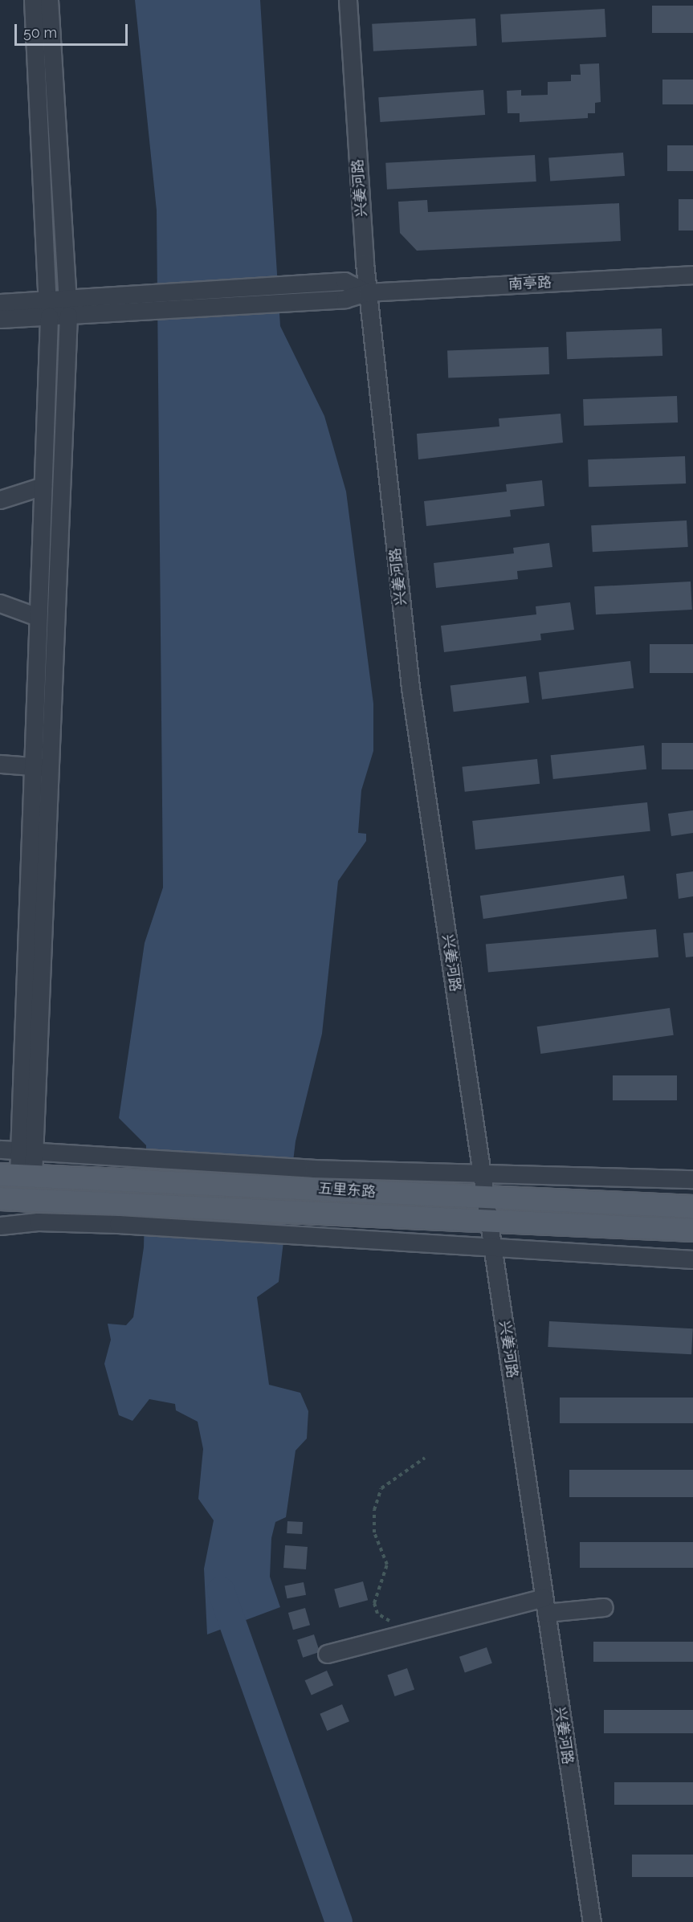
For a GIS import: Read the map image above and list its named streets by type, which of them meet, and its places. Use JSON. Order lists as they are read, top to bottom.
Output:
{
  "streets": {
    "main road": ["五里东路"],
    "street": ["兴姜河路", "南亭路"]
  },
  "crossings": [
    ["兴姜河路", "南亭路"],
    ["兴姜河路", "五里东路"]
  ],
  "scale_bar": "50 m"
}
